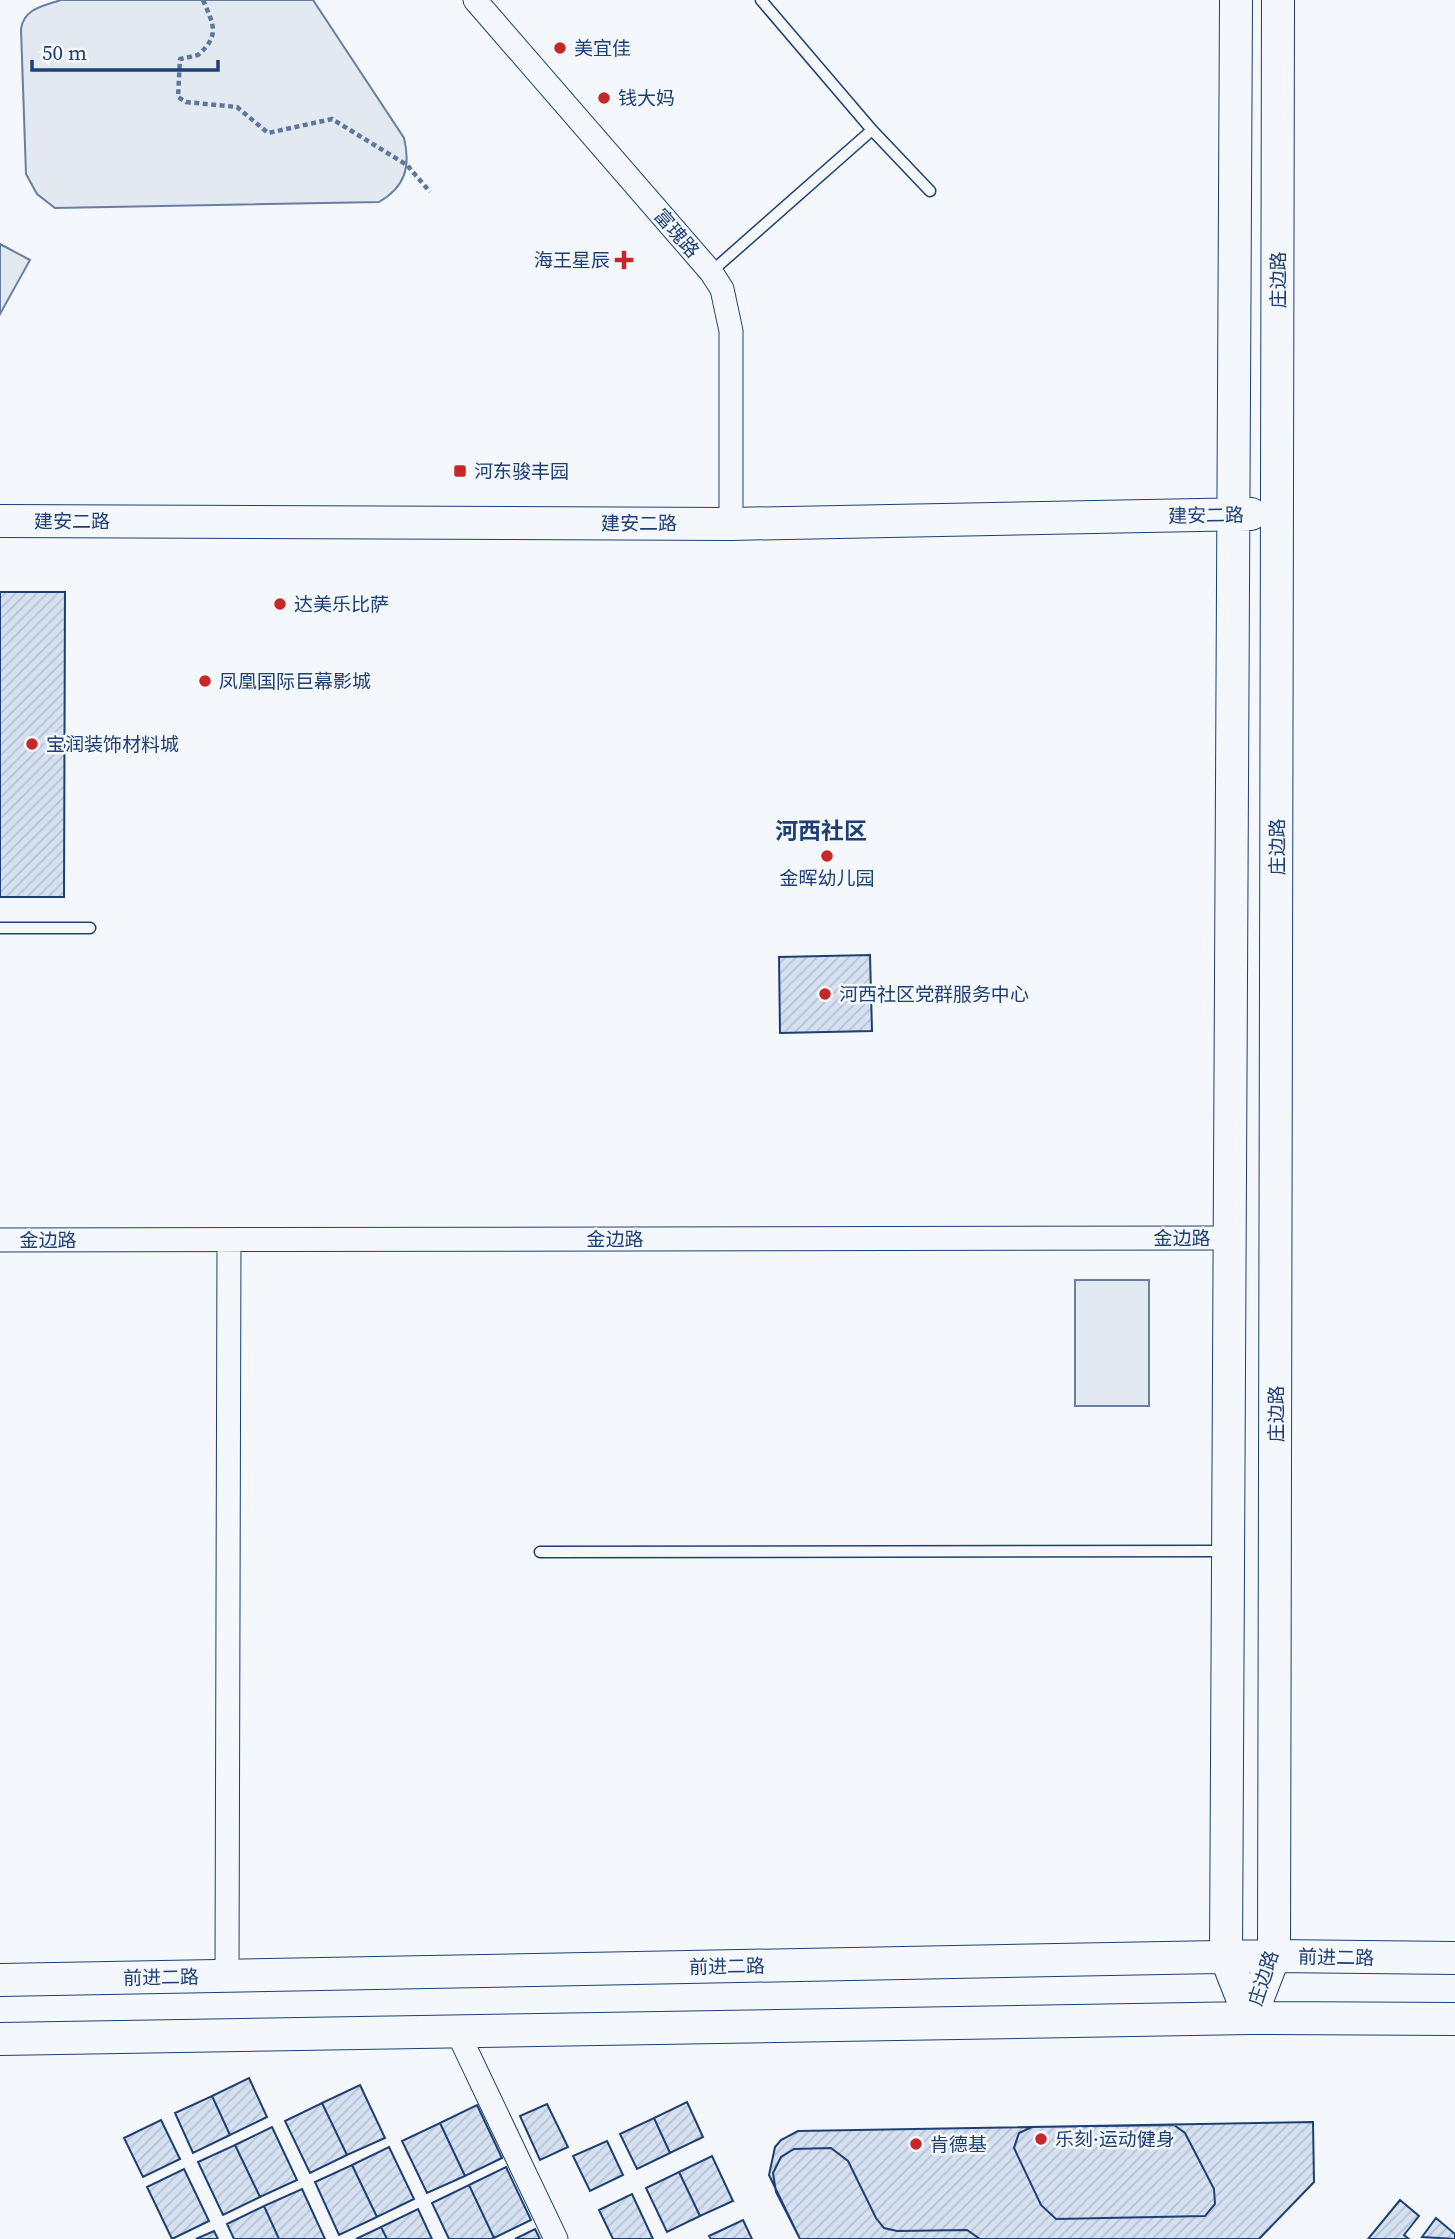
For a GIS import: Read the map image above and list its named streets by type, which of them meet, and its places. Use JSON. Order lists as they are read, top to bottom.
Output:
{
  "streets": {
    "main road": ["庄边路", "建安二路", "前进二路"],
    "street": ["富瑰路", "金边路"]
  },
  "crossings": [
    ["富瑰路", "建安二路"],
    ["庄边路", "建安二路"],
    ["庄边路", "金边路"],
    ["庄边路", "前进二路"]
  ],
  "districts": ["河西社区"],
  "places": {
    "other": [
      "美宜佳",
      "钱大妈",
      "达美乐比萨",
      "凤凰国际巨幕影城",
      "宝润装饰材料城",
      "金晖幼儿园",
      "河西社区党群服务中心",
      "乐刻·运动健身",
      "肯德基"
    ],
    "health": ["海王星辰"],
    "transit": ["河东骏丰园"]
  },
  "scale_bar": "50 m"
}
